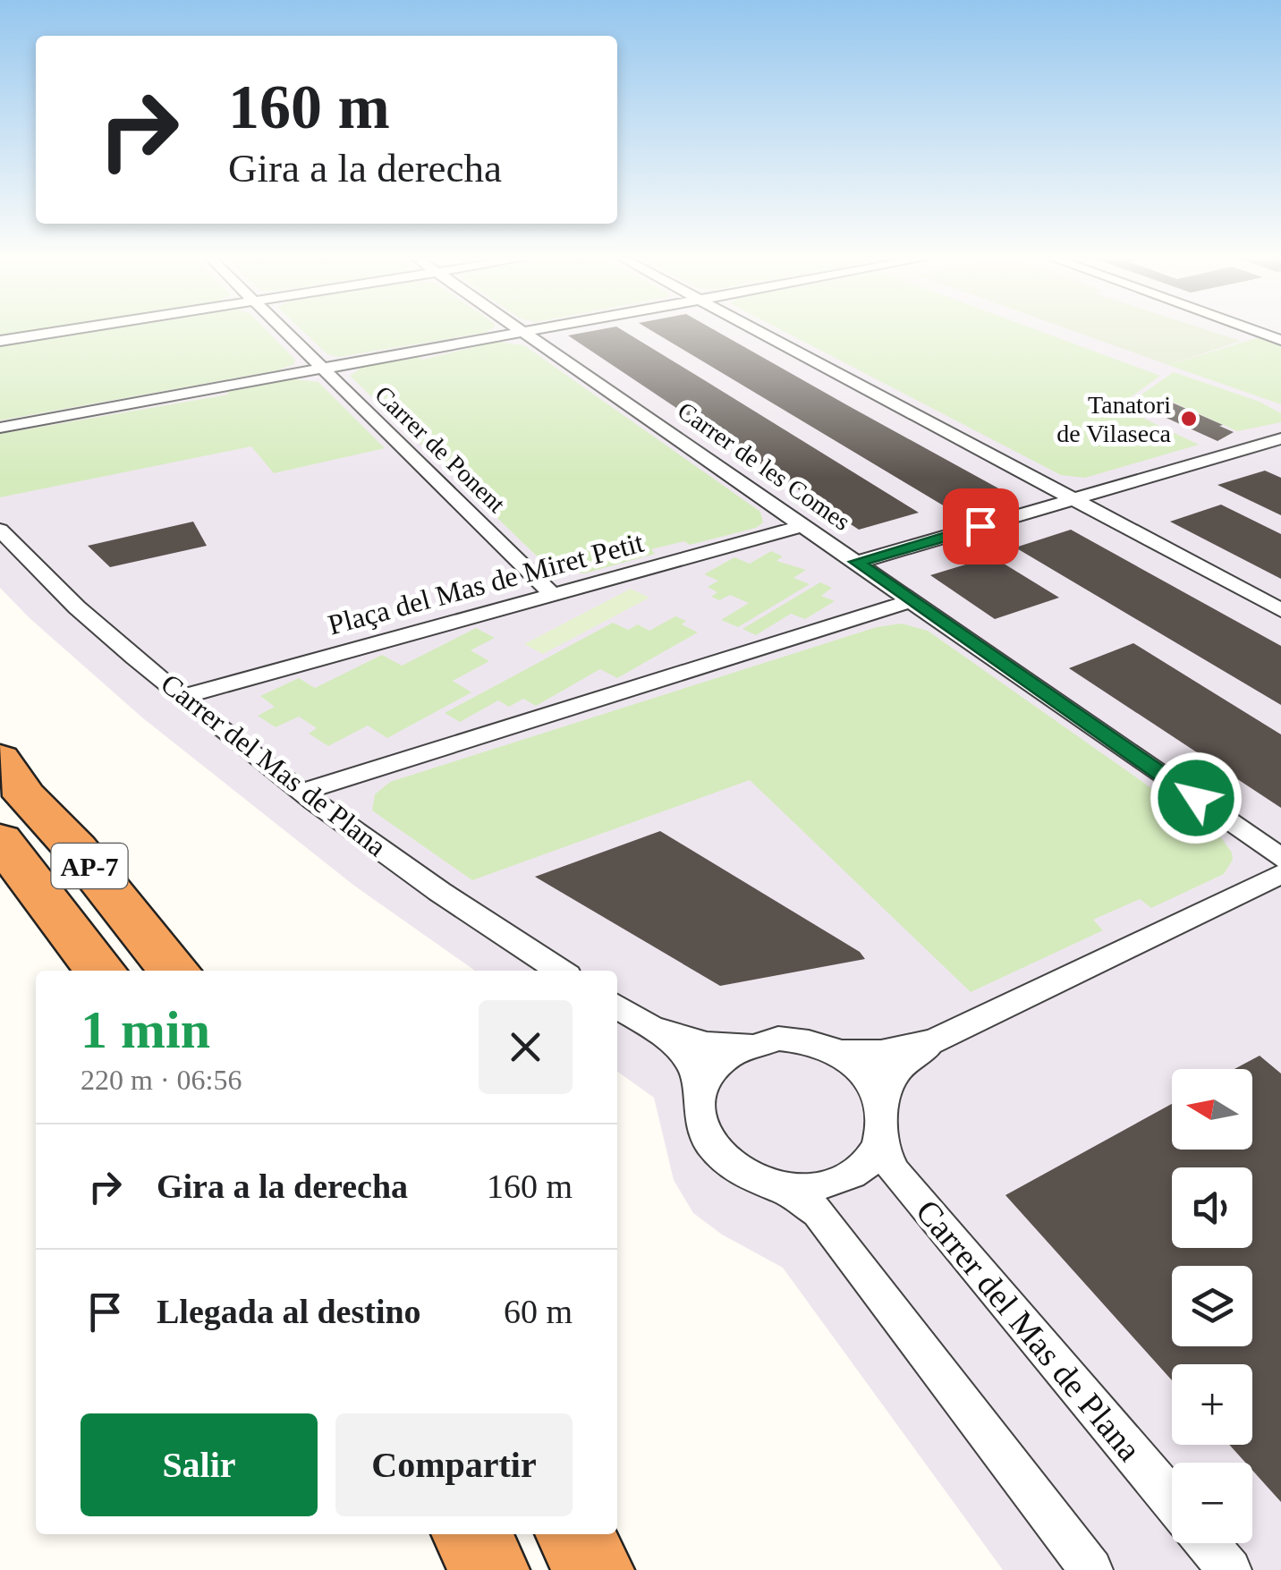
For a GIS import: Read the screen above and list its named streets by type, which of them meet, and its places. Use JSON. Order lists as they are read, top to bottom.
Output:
{
  "streets": {
    "highway": ["AP-7"],
    "street": [
      "Carrer de Ponent",
      "Carrer de les Comes",
      "Plaça del Mas de Miret Petit",
      "Carrer del Mas de Plana"
    ]
  },
  "crossings": [
    ["Carrer de Ponent", "Plaça del Mas de Miret Petit"],
    ["Carrer de les Comes", "Plaça del Mas de Miret Petit"],
    ["Plaça del Mas de Miret Petit", "Carrer del Mas de Plana"]
  ],
  "places": ["Tanatori de Vilaseca"],
  "north": "left",
  "page": {
    "turn": ["160 m", "Gira a la derecha"],
    "heading": ["1 min", "220 m · 06:56"],
    "map_buttons": ["+", "−"],
    "list": [
      {
        "name": "Gira a la derecha",
        "value": "160 m"
      },
      {
        "name": "Llegada al destino",
        "value": "60 m"
      }
    ],
    "buttons": ["Salir", "Compartir"]
  }
}
